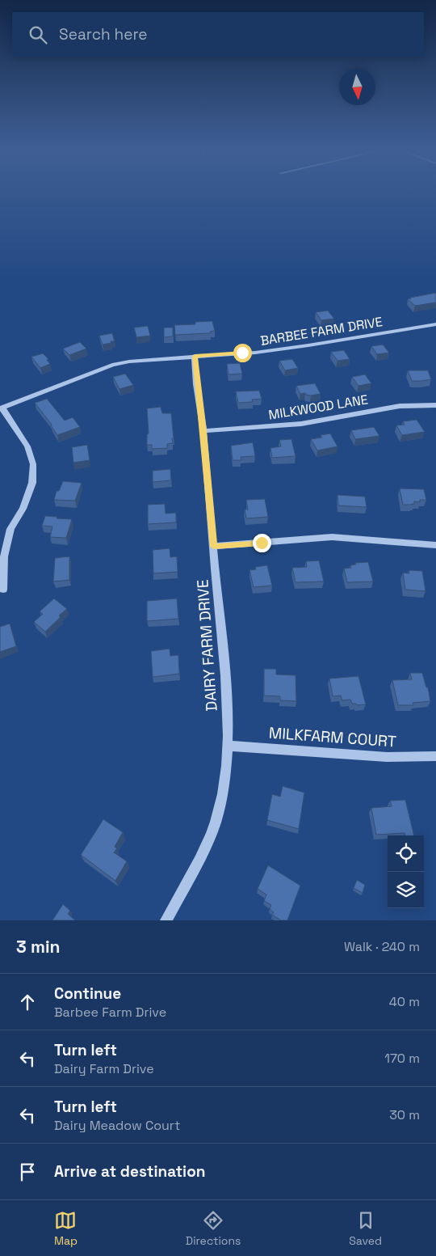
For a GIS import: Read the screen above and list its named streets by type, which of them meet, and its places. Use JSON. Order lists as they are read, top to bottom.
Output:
{
  "streets": {
    "street": [
      "BARBEE FARM DRIVE",
      "MILKWOOD LANE",
      "DAIRY FARM DRIVE",
      "MILKFARM COURT"
    ]
  },
  "crossings": [
    ["BARBEE FARM DRIVE", "DAIRY FARM DRIVE"],
    ["MILKWOOD LANE", "DAIRY FARM DRIVE"],
    ["DAIRY FARM DRIVE", "MILKFARM COURT"]
  ],
  "north": "bottom",
  "page": {
    "search": "Search here",
    "heading": ["3 min", "Walk · 240 m"],
    "list": [
      ["Continue", "Barbee Farm Drive", "40 m"],
      ["Turn left", "Dairy Farm Drive", "170 m"],
      ["Turn left", "Dairy Meadow Court", "30 m"],
      "Arrive at destination"
    ],
    "nav": ["Map", "Directions", "Saved"]
  }
}
